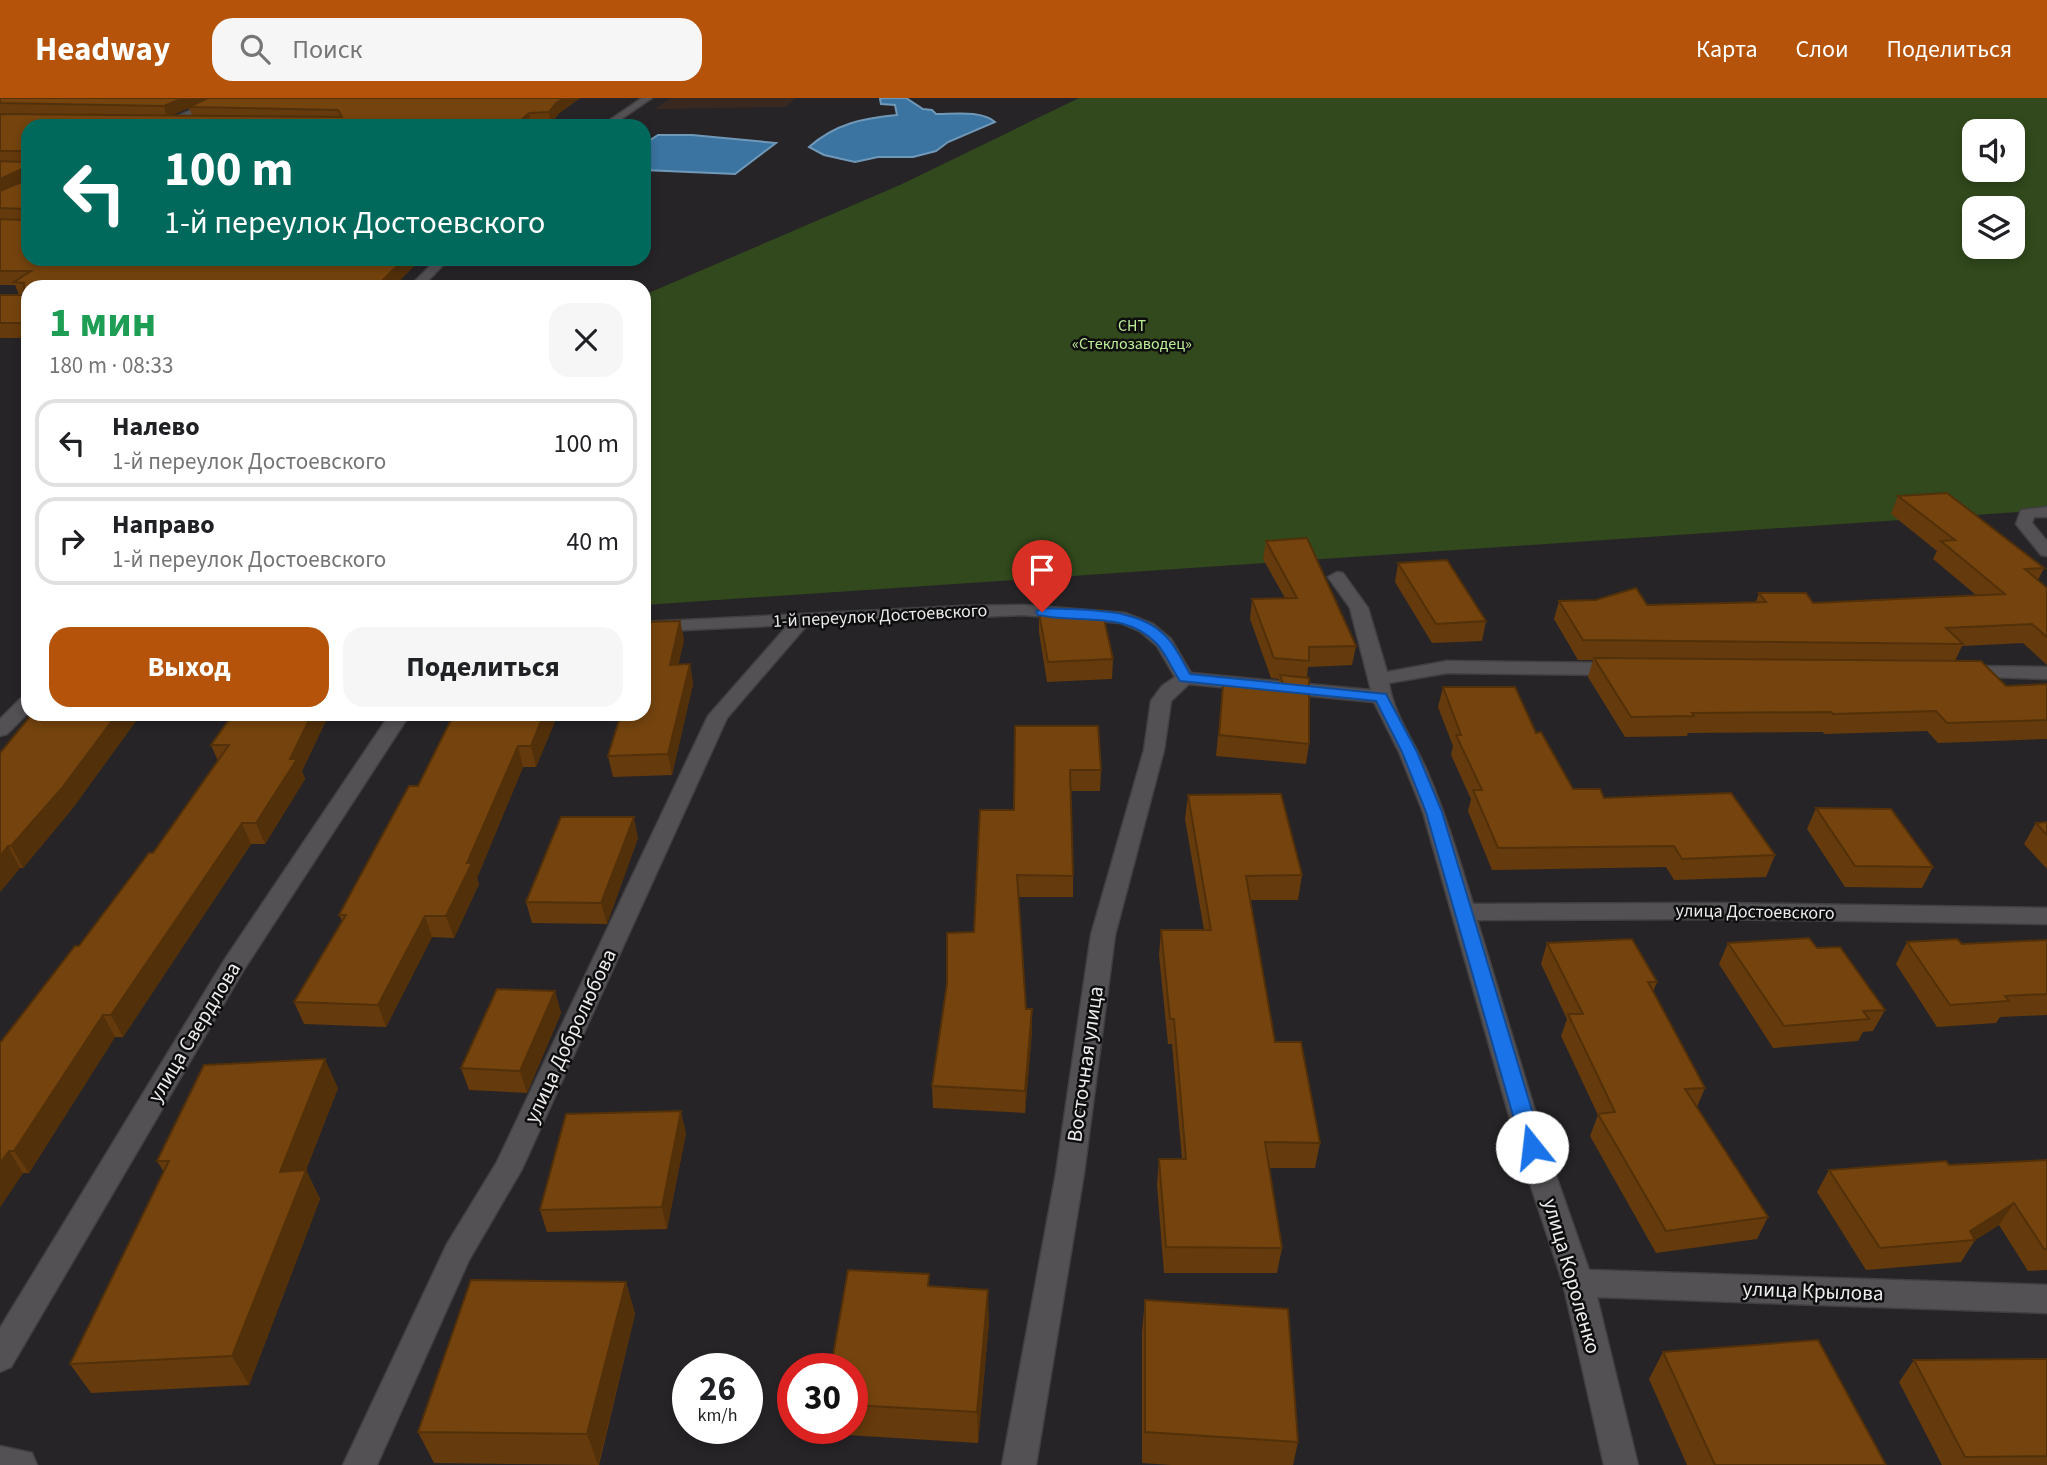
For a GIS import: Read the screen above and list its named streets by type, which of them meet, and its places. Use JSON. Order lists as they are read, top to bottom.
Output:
{
  "streets": {
    "street": [
      "1-й переулок Достоевского",
      "улица Достоевского",
      "улица Свердлова",
      "улица Добролюбова",
      "Восточная улица",
      "улица Короленко",
      "улица Крылова"
    ]
  },
  "crossings": [
    ["1-й переулок Достоевского", "улица Добролюбова"],
    ["1-й переулок Достоевского", "Восточная улица"],
    ["улица Достоевского", "улица Короленко"],
    ["улица Короленко", "улица Крылова"]
  ],
  "parks": ["СНТ «Стеклозаводец»"],
  "page": {
    "header": "Headway",
    "search": "Поиск",
    "nav": ["Карта", "Слои", "Поделиться"],
    "turn": ["100 m", "1-й переулок Достоевского"],
    "heading": ["1 мин", "180 m · 08:33"],
    "list": [
      {
        "name": "Налево",
        "note": "1-й переулок Достоевского",
        "value": "100 m"
      },
      {
        "name": "Направо",
        "note": "1-й переулок Достоевского",
        "value": "40 m"
      }
    ],
    "buttons": ["Выход", "Поделиться"],
    "speed": "26 km/h",
    "limit": "30"
  }
}
